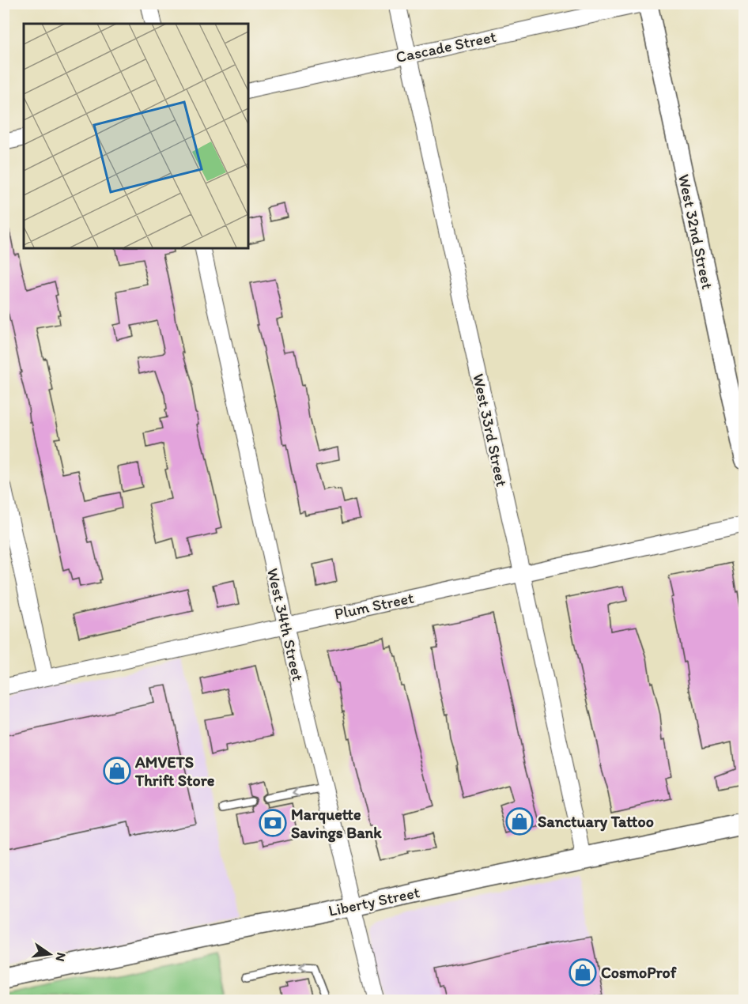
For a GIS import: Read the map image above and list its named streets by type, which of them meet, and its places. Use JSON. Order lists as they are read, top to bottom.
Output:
{
  "streets": {
    "street": [
      "Cascade Street",
      "West 32nd Street",
      "West 33rd Street",
      "Plum Street",
      "West 34th Street",
      "Liberty Street"
    ]
  },
  "crossings": [
    ["Cascade Street", "West 32nd Street"],
    ["Cascade Street", "West 33rd Street"],
    ["West 33rd Street", "Plum Street"],
    ["West 33rd Street", "Liberty Street"],
    ["Plum Street", "West 34th Street"],
    ["West 34th Street", "Liberty Street"]
  ],
  "places": {
    "shop": ["AMVETS Thrift Store", "Sanctuary Tattoo", "CosmoProf"],
    "bank": ["Marquette Savings Bank"]
  },
  "north": "right"
}
